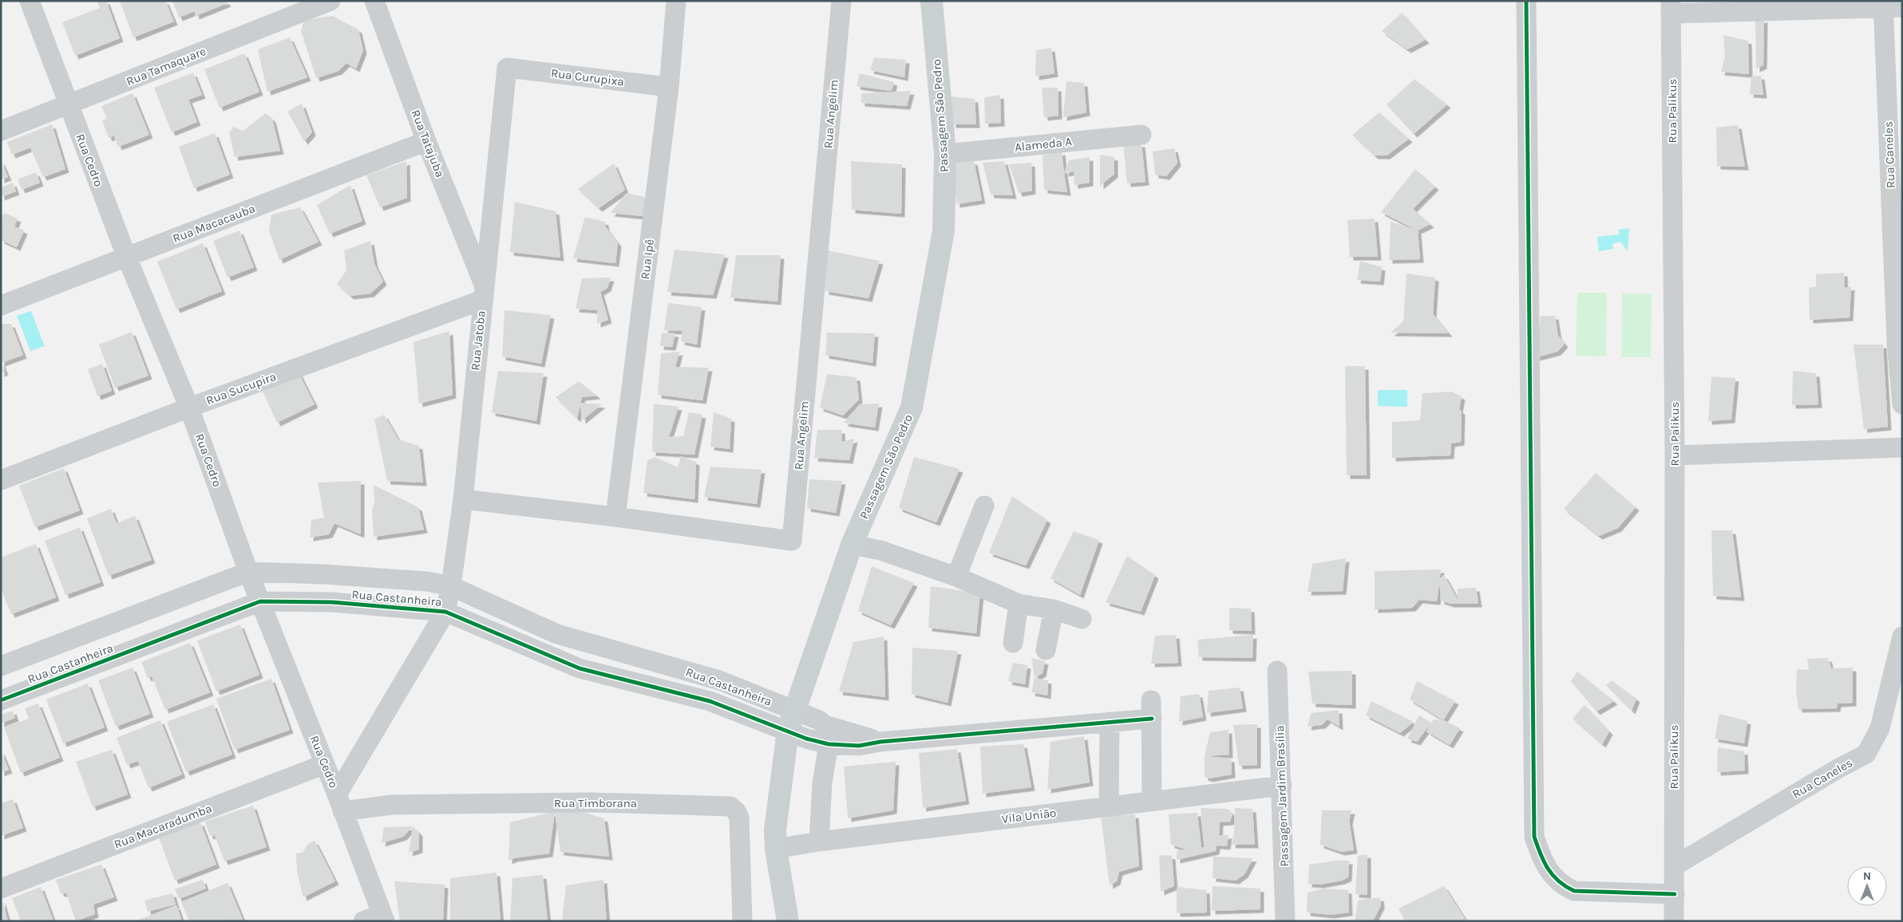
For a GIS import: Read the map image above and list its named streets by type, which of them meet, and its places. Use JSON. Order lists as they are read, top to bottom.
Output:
{
  "streets": {
    "street": [
      "Rua Tamaquare",
      "Rua Curupixa",
      "Rua Palikus",
      "Rua Angelim",
      "Passagem São Pedro",
      "Rua Tatajuba",
      "Alameda A",
      "Rua Caneles",
      "Rua Cedro",
      "Rua Macacauba",
      "Rua Ipê",
      "Rua Jatoba",
      "Rua Sucupira",
      "Rua Castanheira",
      "Passagem Jardim Brasília",
      "Rua Timborana",
      "Vila União",
      "Rua Macaradumba"
    ]
  },
  "crossings": [
    ["Rua Tamaquare", "Rua Cedro"],
    ["Rua Curupixa", "Rua Ipê"],
    ["Rua Curupixa", "Rua Jatoba"],
    ["Rua Palikus", "Rua Caneles"],
    ["Rua Angelim", "Rua Ipê"],
    ["Rua Angelim", "Rua Jatoba"],
    ["Passagem São Pedro", "Alameda A"],
    ["Passagem São Pedro", "Rua Castanheira"],
    ["Passagem São Pedro", "Vila União"],
    ["Rua Tatajuba", "Rua Macacauba"],
    ["Rua Tatajuba", "Rua Jatoba"],
    ["Rua Tatajuba", "Rua Sucupira"],
    ["Rua Cedro", "Rua Macacauba"],
    ["Rua Cedro", "Rua Jatoba"],
    ["Rua Cedro", "Rua Sucupira"],
    ["Rua Cedro", "Rua Castanheira"],
    ["Rua Cedro", "Rua Timborana"],
    ["Rua Cedro", "Rua Macaradumba"],
    ["Rua Jatoba", "Rua Sucupira"],
    ["Rua Jatoba", "Rua Castanheira"],
    ["Rua Jatoba", "Rua Timborana"],
    ["Passagem Jardim Brasília", "Vila União"]
  ],
  "north": "top"
}
